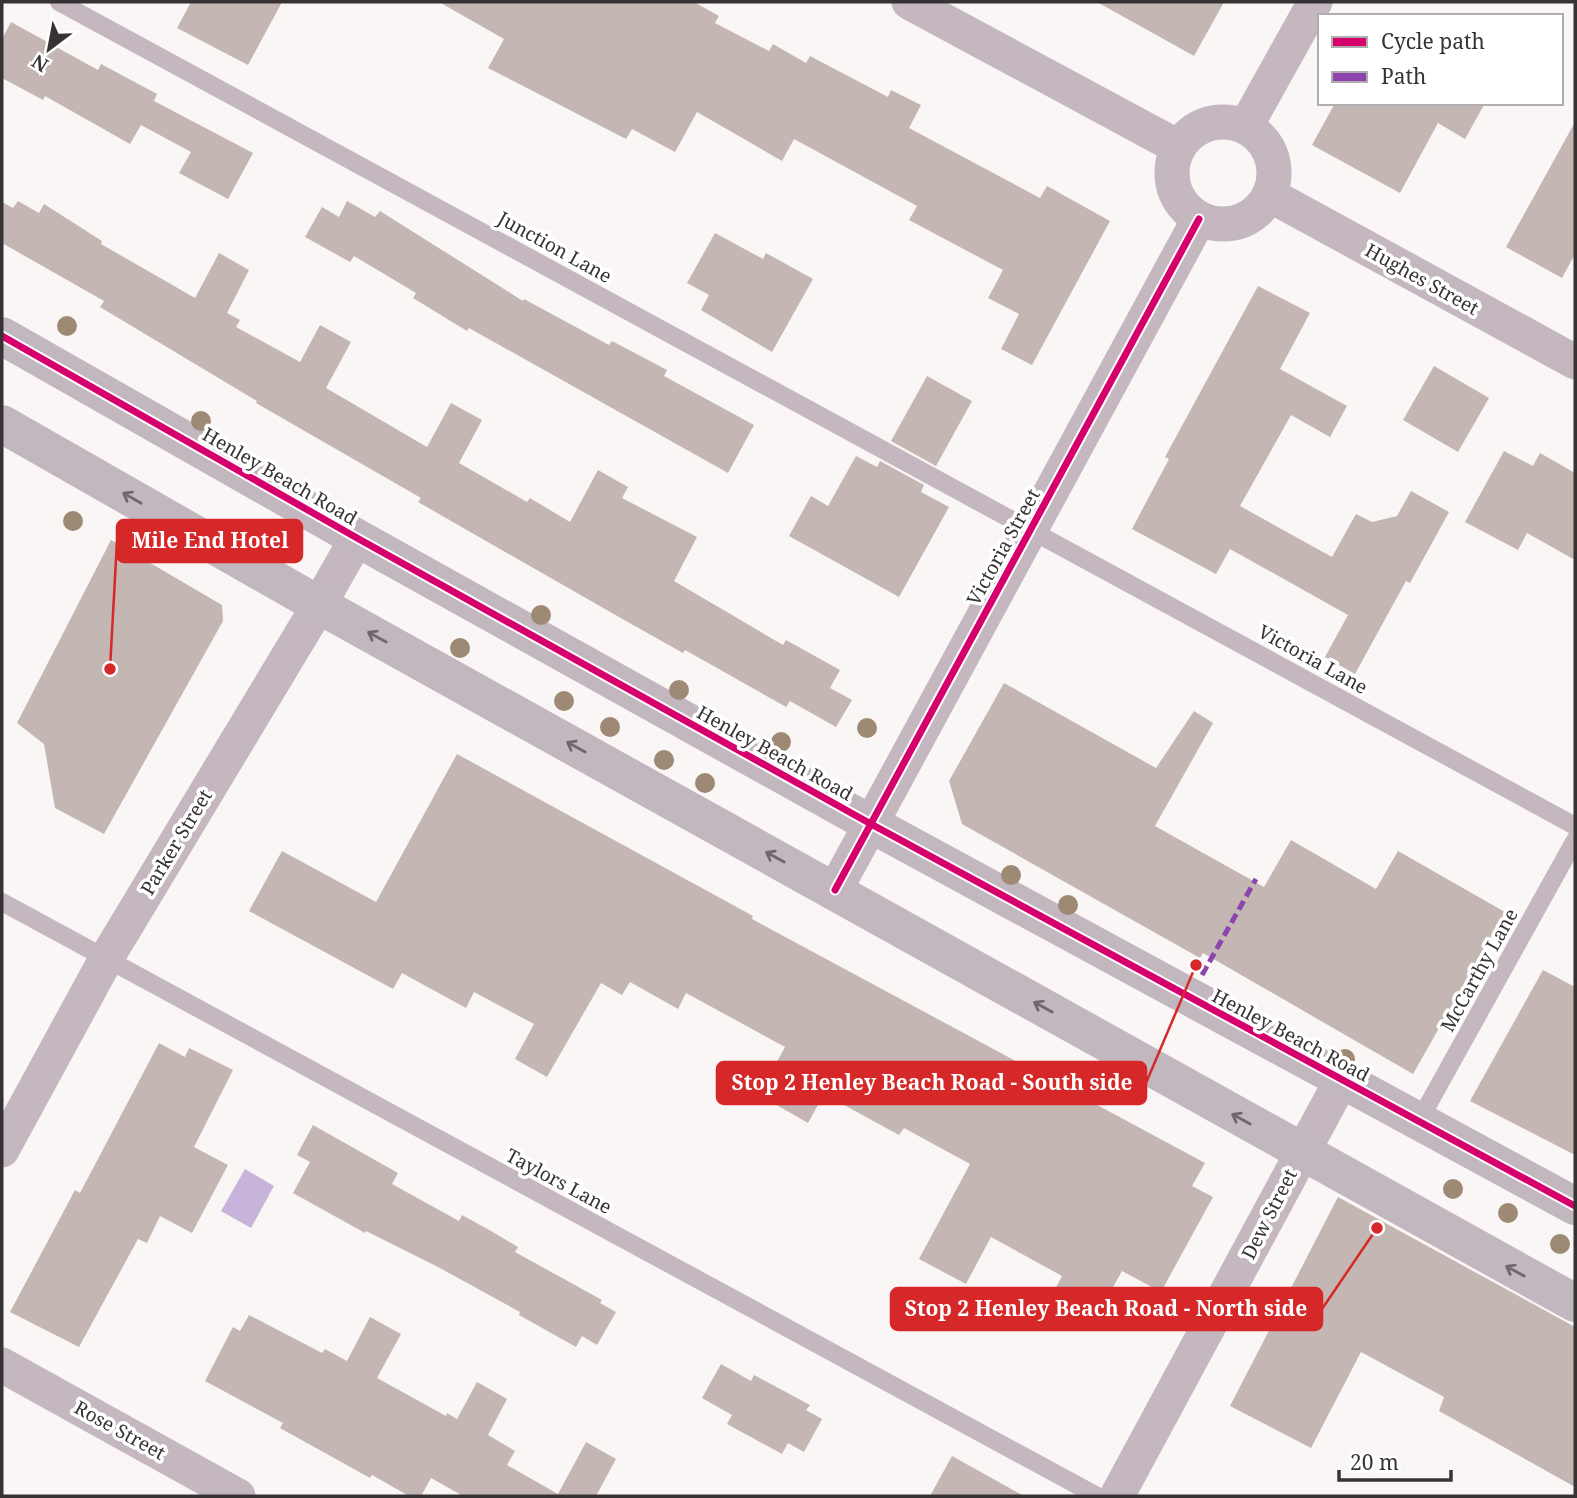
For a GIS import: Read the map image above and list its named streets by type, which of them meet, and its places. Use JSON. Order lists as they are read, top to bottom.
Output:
{
  "streets": {
    "main road": ["Henley Beach Road"],
    "street": [
      "Hughes Street",
      "Victoria Street",
      "Parker Street",
      "Dew Street",
      "Rose Street"
    ],
    "lane": [
      "Junction Lane",
      "Victoria Lane",
      "McCarthy Lane",
      "Taylors Lane"
    ]
  },
  "crossings": [
    ["Junction Lane", "Victoria Street"],
    ["Junction Lane", "Victoria Lane"],
    ["Hughes Street", "Victoria Street"],
    ["Henley Beach Road", "Victoria Street"],
    ["Henley Beach Road", "Parker Street"],
    ["Henley Beach Road", "McCarthy Lane"],
    ["Henley Beach Road", "Dew Street"],
    ["Victoria Street", "Victoria Lane"],
    ["Parker Street", "Taylors Lane"]
  ],
  "places": ["Mile End Hotel", "Stop 2 Henley Beach Road - South side", "Stop 2 Henley Beach Road - North side"],
  "legend": ["Cycle path", "Path"],
  "scale_bar": "20 m",
  "north": "bottom left"
}
